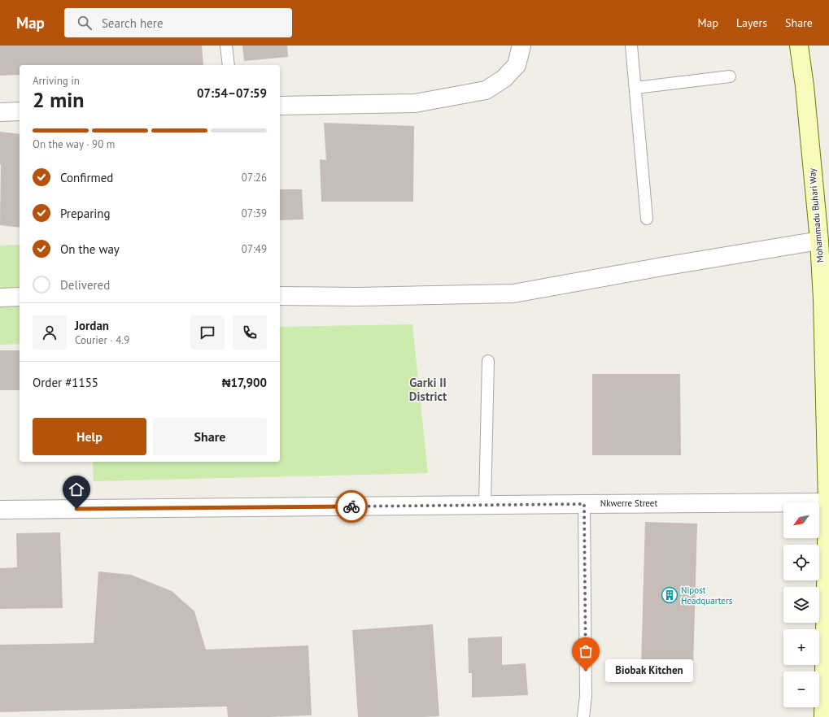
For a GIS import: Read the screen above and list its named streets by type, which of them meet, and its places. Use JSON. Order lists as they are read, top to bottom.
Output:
{
  "streets": {
    "main road": ["Mohammadu Buhari Way"],
    "street": ["Nkwerre Street"]
  },
  "crossings": [
    ["Mohammadu Buhari Way", "Nkwerre Street"]
  ],
  "districts": ["Garki II District"],
  "places": {
    "building": ["Nipost Headquarters"],
    "other": ["Biobak Kitchen"]
  },
  "north": "bottom left",
  "page": {
    "header": "Map",
    "search": "Search here",
    "nav": ["Map", "Layers", "Share"],
    "heading": ["2 min", "Arriving in", "07:54–07:59"],
    "panel": [
      "Jordan",
      "Courier · 4.9",
      "Order #1155",
      "₦17,900"
    ],
    "bar": "On the way · 90 m",
    "list": [
      ["Confirmed", "07:26"],
      ["Preparing", "07:39"],
      ["On the way", "07:49"],
      "Delivered"
    ],
    "buttons": ["Help", "Share"],
    "map_buttons": ["+", "−"],
    "bubble": "Biobak Kitchen"
  }
}
